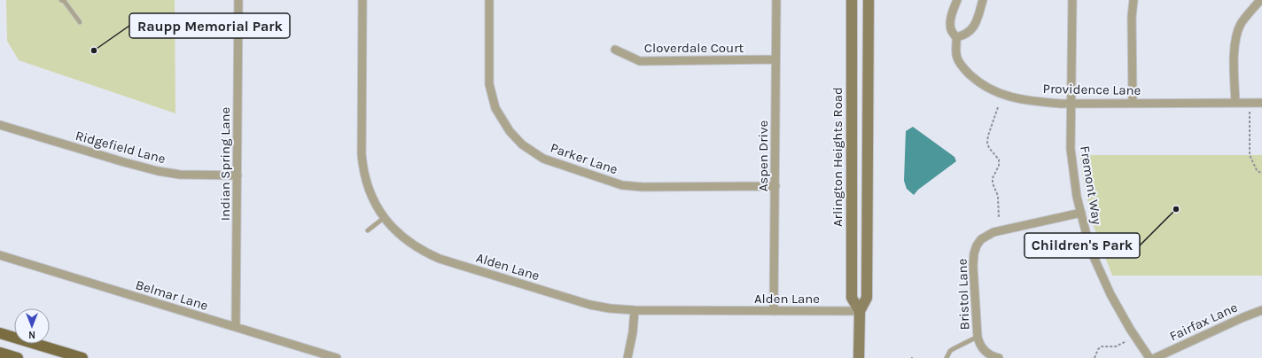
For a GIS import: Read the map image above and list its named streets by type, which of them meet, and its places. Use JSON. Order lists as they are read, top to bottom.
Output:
{
  "streets": {
    "main road": ["Arlington Heights Road"],
    "street": [
      "Cloverdale Court",
      "Providence Lane",
      "Ridgefield Lane",
      "Aspen Drive",
      "Parker Lane",
      "Indian Spring Lane",
      "Fremont Way",
      "Alden Lane",
      "Bristol Lane",
      "Belmar Lane",
      "Fairfax Lane"
    ]
  },
  "crossings": [
    ["Cloverdale Court", "Aspen Drive"],
    ["Providence Lane", "Fremont Way"],
    ["Ridgefield Lane", "Indian Spring Lane"],
    ["Aspen Drive", "Parker Lane"],
    ["Aspen Drive", "Alden Lane"],
    ["Arlington Heights Road", "Alden Lane"],
    ["Indian Spring Lane", "Belmar Lane"],
    ["Fremont Way", "Bristol Lane"]
  ],
  "places": ["Raupp Memorial Park", "Children's Park"],
  "north": "bottom"
}
